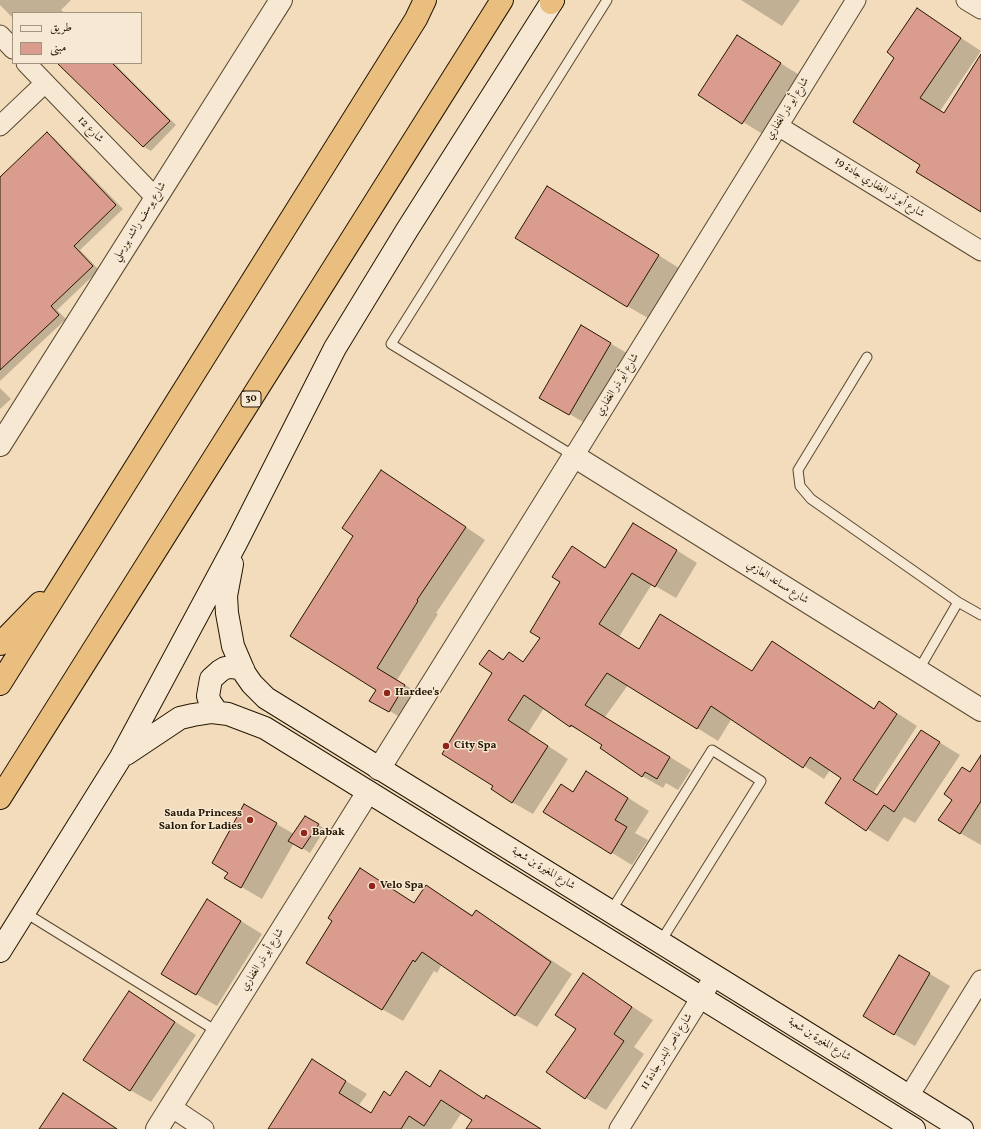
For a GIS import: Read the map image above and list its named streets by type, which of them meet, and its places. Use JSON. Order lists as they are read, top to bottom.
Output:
{
  "streets": {
    "highway": ["30"],
    "main road": [
      "شارع أبو ذر الغفاري",
      "شارع يوسف راشد بورسلي",
      "شارع مساعد العازمي",
      "شارع المغيرة بن شعبة"
    ],
    "street": ["شارع 12", "شارع أبو ذر الغفاري جادة 19", "شارع ناصر البدر جادة 11"]
  },
  "crossings": [
    ["شارع أبو ذر الغفاري", "شارع أبو ذر الغفاري جادة 19"],
    ["شارع أبو ذر الغفاري", "شارع مساعد العازمي"],
    ["شارع أبو ذر الغفاري", "شارع المغيرة بن شعبة"],
    ["شارع 12", "شارع يوسف راشد بورسلي"],
    ["شارع المغيرة بن شعبة", "شارع ناصر البدر جادة 11"]
  ],
  "places": [
    "Hardee's",
    "City Spa",
    "Sauda Princess Salon for Ladies",
    "Babak",
    "Velo Spa"
  ],
  "legend": ["طريق", "مبنى"]
}
